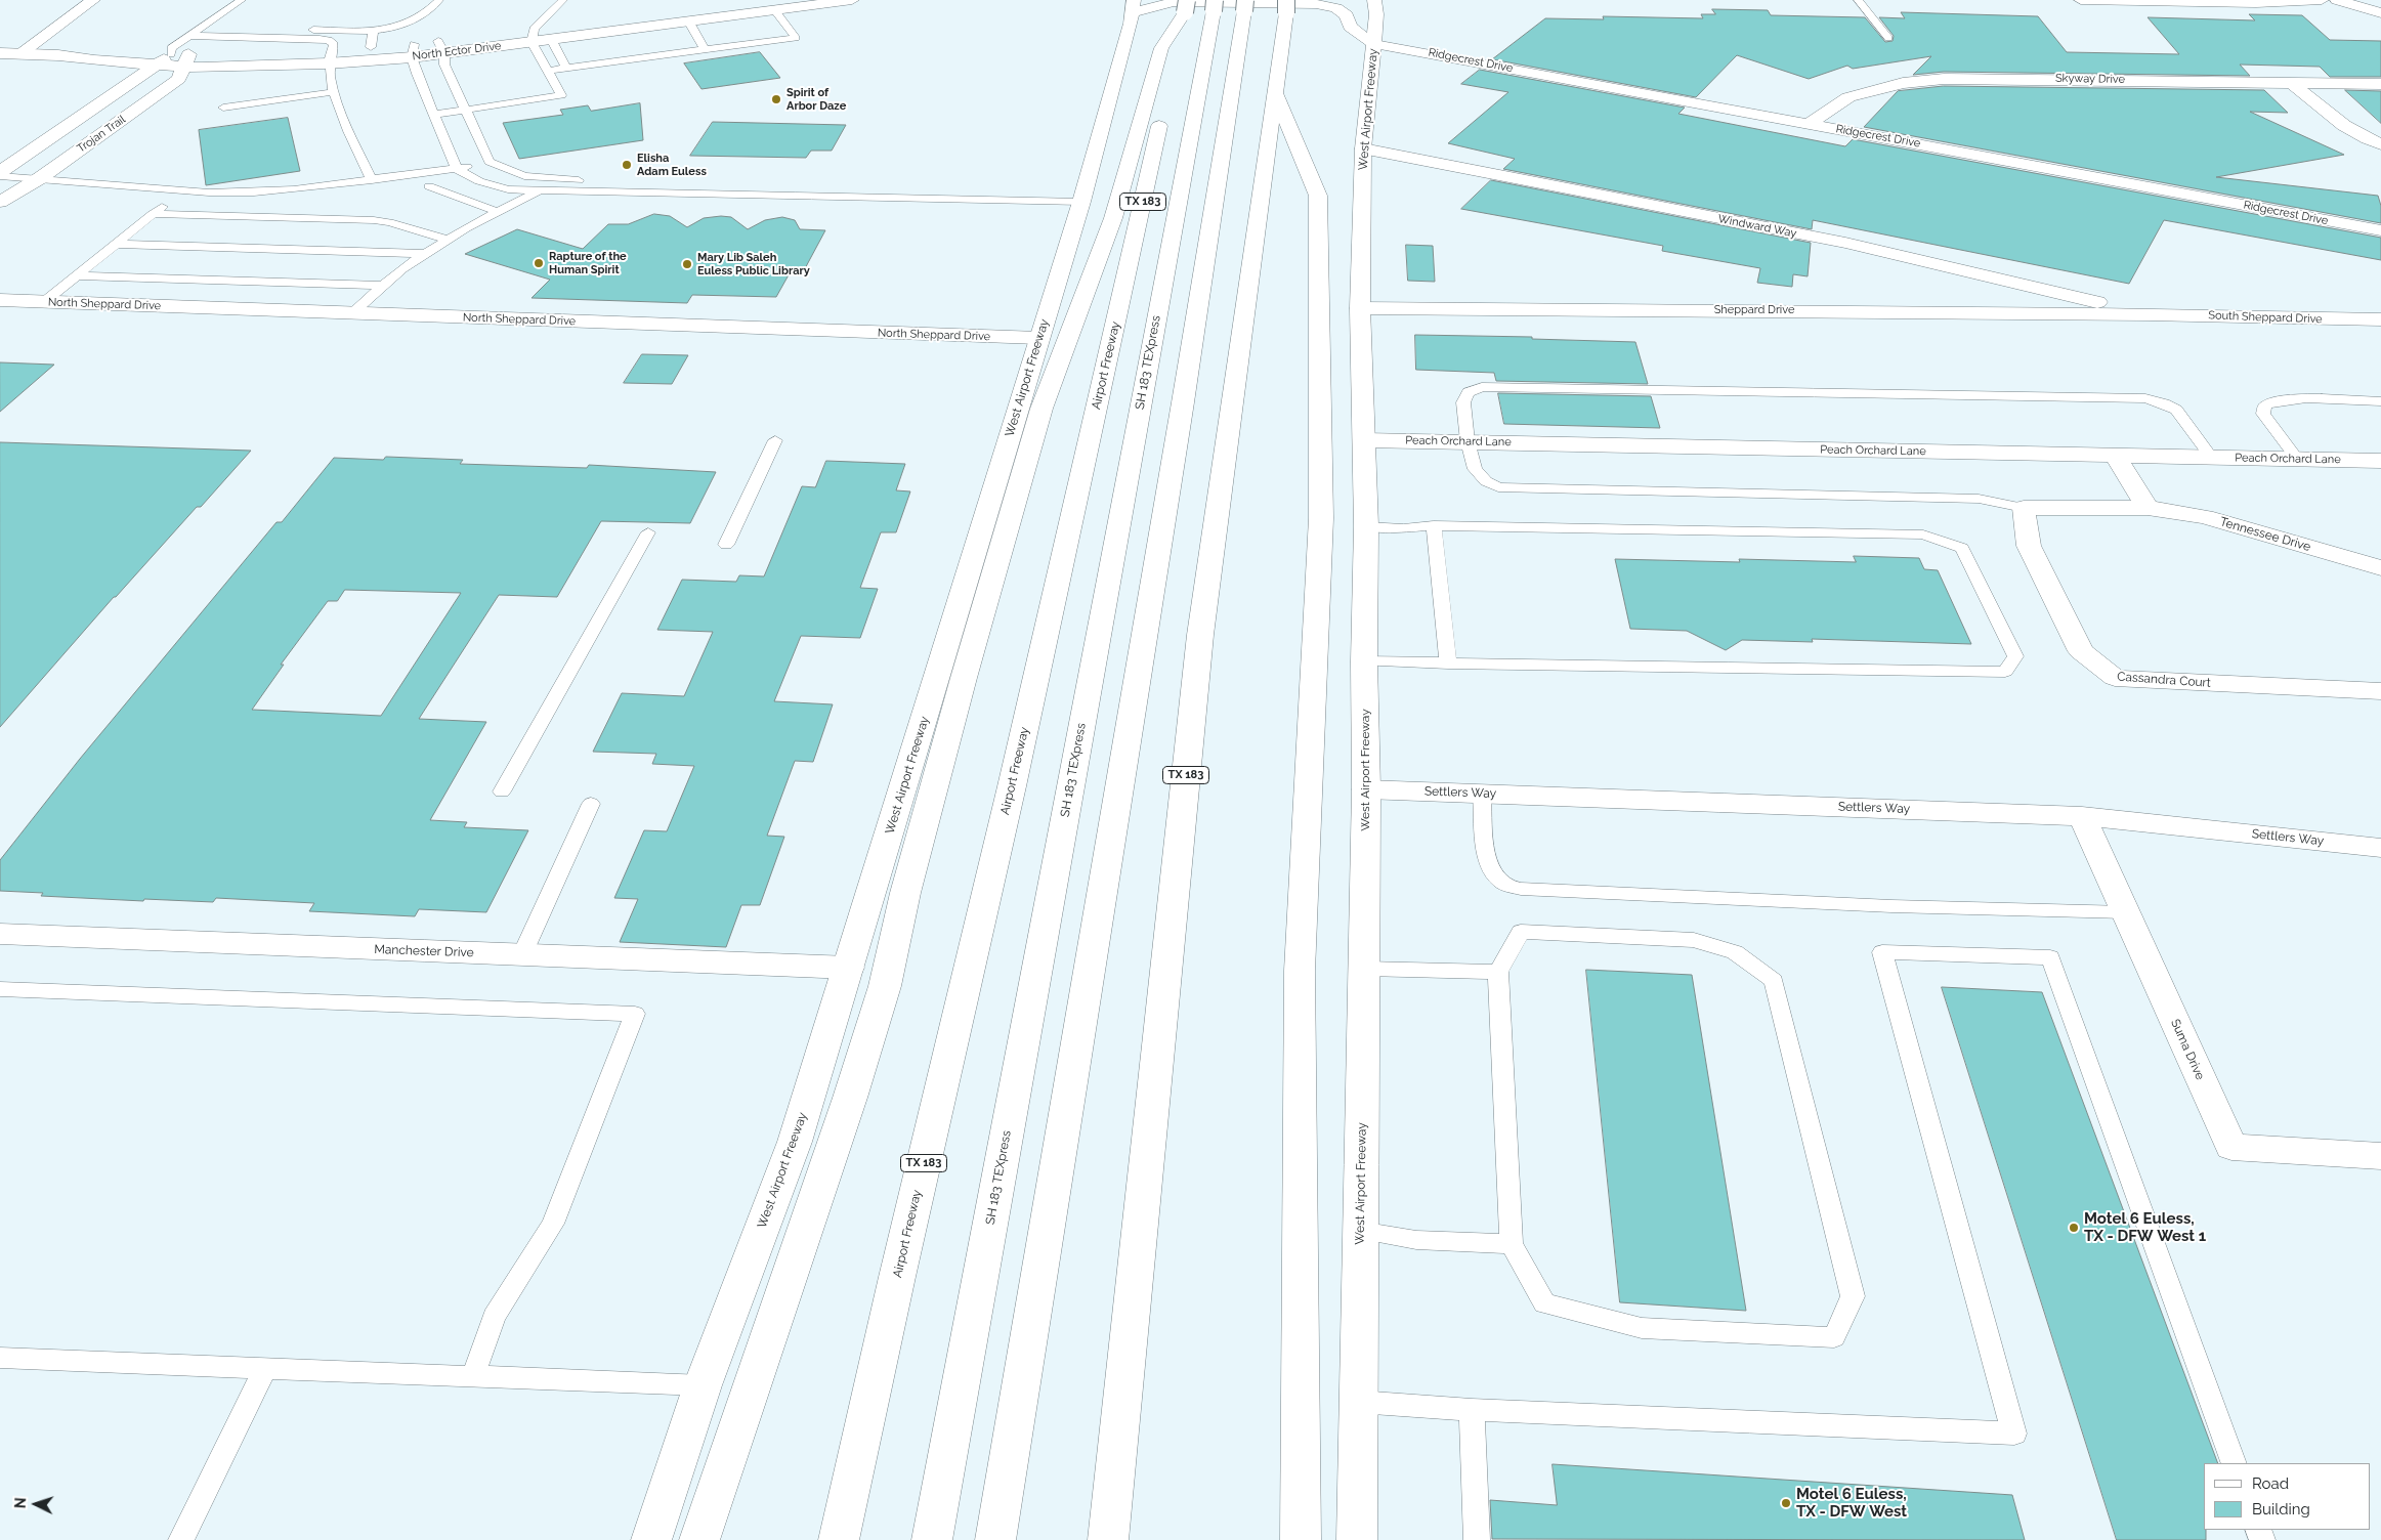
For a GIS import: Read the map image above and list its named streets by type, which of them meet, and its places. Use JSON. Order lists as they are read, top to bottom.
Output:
{
  "streets": {
    "main road": [
      "North Ector Drive",
      "Ridgecrest Drive",
      "Skyway Drive",
      "West Airport Freeway",
      "Trojan Trail",
      "TX 183",
      "Windward Way",
      "North Sheppard Drive",
      "Sheppard Drive",
      "South Sheppard Drive",
      "SH 183 TEXpress",
      "Airport Freeway",
      "Peach Orchard Lane",
      "Tennessee Drive",
      "Cassandra Court",
      "Settlers Way",
      "Manchester Drive",
      "Suma Drive"
    ]
  },
  "crossings": [
    ["North Ector Drive", "Trojan Trail"],
    ["Ridgecrest Drive", "Skyway Drive"],
    ["Ridgecrest Drive", "West Airport Freeway"],
    ["West Airport Freeway", "Windward Way"],
    ["West Airport Freeway", "North Sheppard Drive"],
    ["West Airport Freeway", "Sheppard Drive"],
    ["West Airport Freeway", "Peach Orchard Lane"],
    ["West Airport Freeway", "Settlers Way"],
    ["West Airport Freeway", "Manchester Drive"],
    ["Windward Way", "Sheppard Drive"],
    ["Windward Way", "South Sheppard Drive"],
    ["Sheppard Drive", "South Sheppard Drive"],
    ["Settlers Way", "Suma Drive"]
  ],
  "places": [
    "Spirit of Arbor Daze",
    "Elisha Adam Euless",
    "Rapture of the Human Spirit",
    "Mary Lib Saleh Euless Public Library",
    "Motel 6 Euless, TX - DFW West 1",
    "Motel 6 Euless, TX - DFW West"
  ],
  "legend": ["Road", "Building"],
  "north": "left"
}
